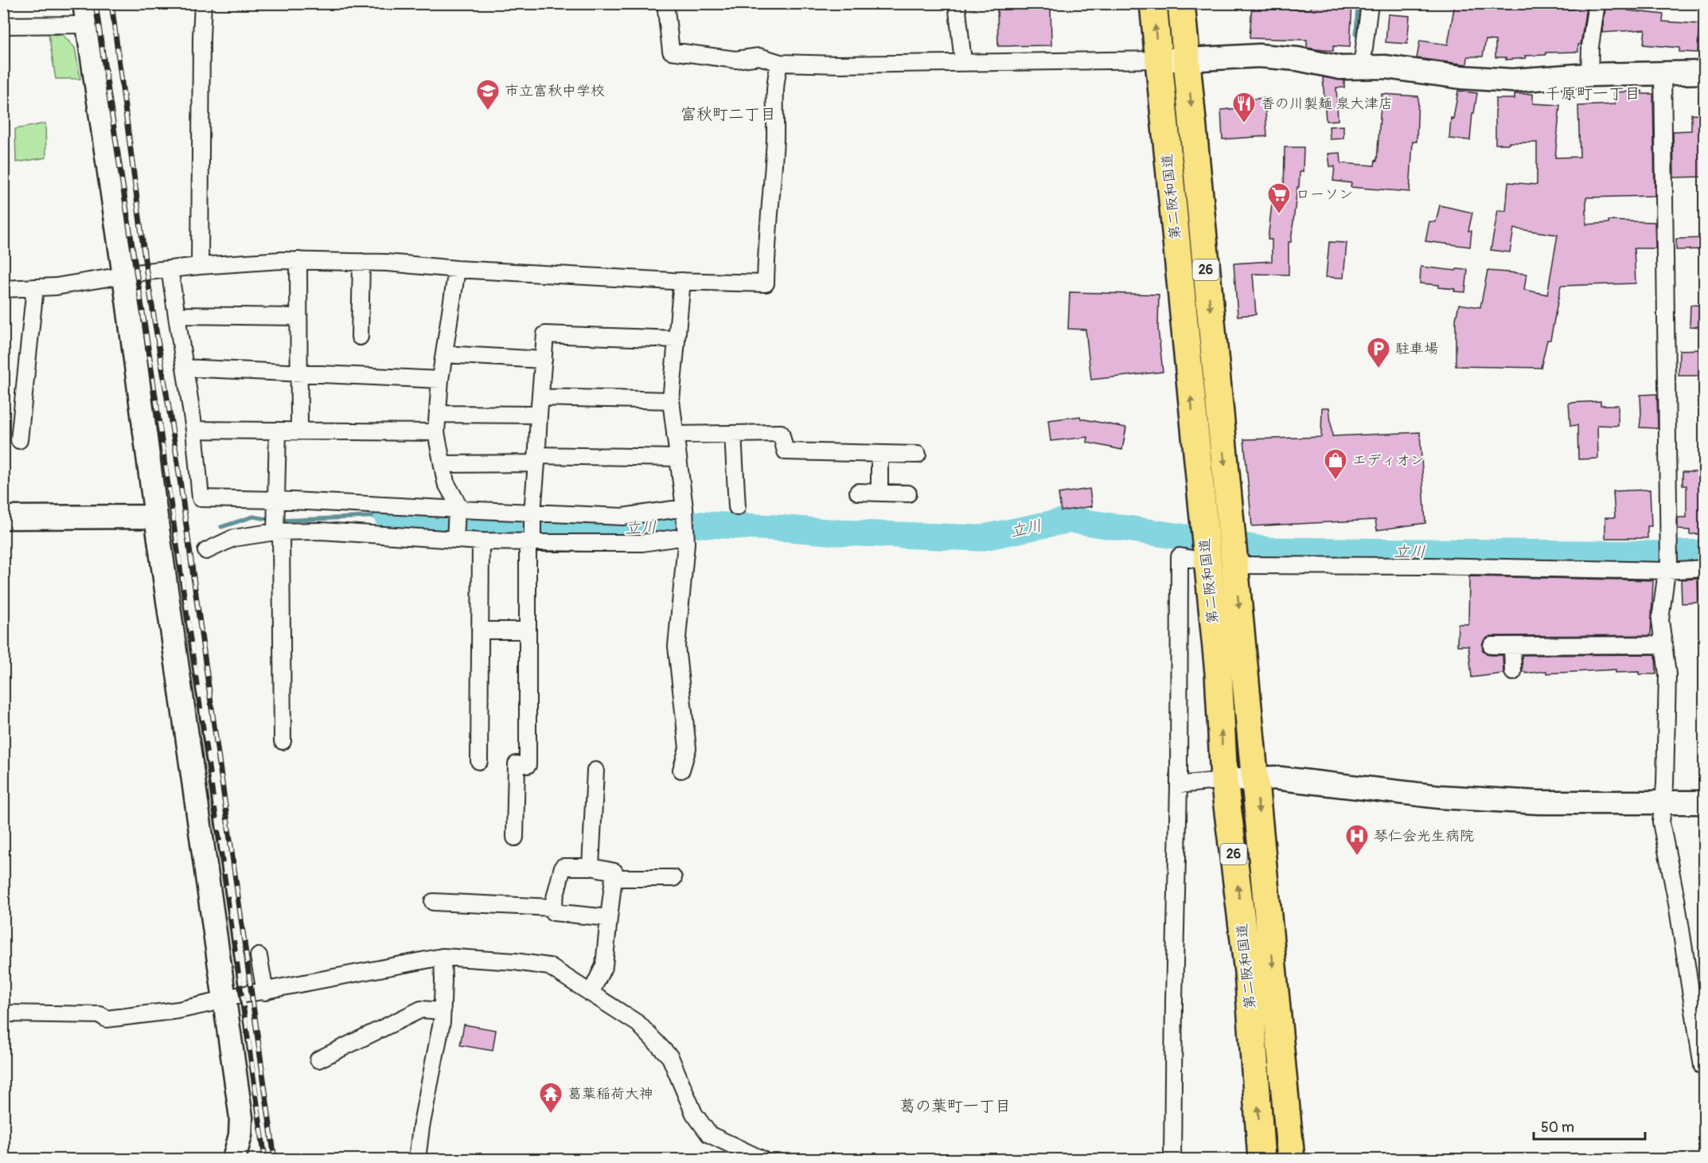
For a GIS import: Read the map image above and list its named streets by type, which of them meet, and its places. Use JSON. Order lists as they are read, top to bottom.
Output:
{
  "streets": {
    "highway": ["第二阪和国道", "26"]
  },
  "districts": ["千原町一丁目", "富秋町二丁目", "葛の葉町一丁目"],
  "water": ["立川"],
  "places": {
    "school or university": ["市立富秋中学校"],
    "restaurant": ["香の川製麺 泉大津店"],
    "supermarket": ["ローソン"],
    "parking": ["駐車場"],
    "shop": ["エディオン"],
    "hospital": ["琴仁会光生病院"],
    "temple": ["葛葉稲荷大神"]
  },
  "scale_bar": "50 m"
}
